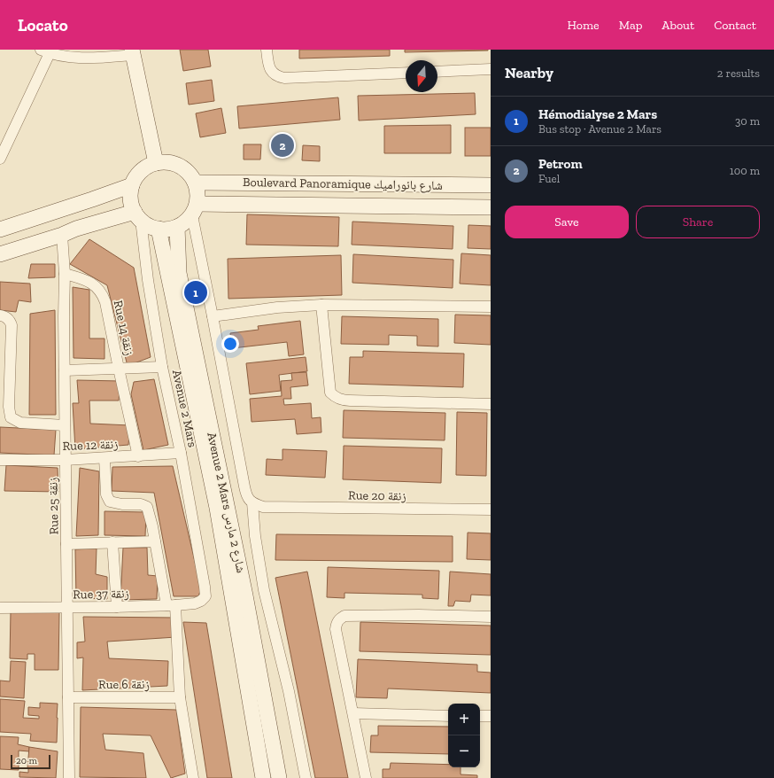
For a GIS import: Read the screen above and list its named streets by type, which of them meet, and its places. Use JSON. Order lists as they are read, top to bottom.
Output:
{
  "streets": {
    "main road": ["Boulevard Panoramique شارع بانوراميك", "Avenue 2 Mars شارع 2 مارس"],
    "street": [
      "Rue 14 زنقة",
      "Avenue 2 Mars",
      "Rue 12 زنقة",
      "Rue 20 زنقة",
      "Rue 25 زنقة",
      "Rue 37 زنقة",
      "Rue 6 زنقة"
    ]
  },
  "crossings": [
    ["Boulevard Panoramique شارع بانوراميك", "Avenue 2 Mars"],
    ["Boulevard Panoramique شارع بانوراميك", "Avenue 2 Mars شارع 2 مارس"],
    ["Rue 14 زنقة", "Rue 12 زنقة"],
    ["Rue 14 زنقة", "Rue 25 زنقة"],
    ["Avenue 2 Mars", "Rue 12 زنقة"],
    ["Avenue 2 Mars", "Avenue 2 Mars شارع 2 مارس"],
    ["Avenue 2 Mars", "Rue 37 زنقة"],
    ["Rue 12 زنقة", "Rue 25 زنقة"],
    ["Rue 25 زنقة", "Rue 37 زنقة"],
    ["Rue 25 زنقة", "Rue 6 زنقة"]
  ],
  "scale_bar": "20 m",
  "north": "bottom",
  "page": {
    "header": "Locato",
    "nav": [
      "Home",
      "Map",
      "About",
      "Contact"
    ],
    "heading": ["Nearby", "2 results"],
    "list": [
      {
        "mark": "1",
        "name": "Hémodialyse 2 Mars",
        "note": "Bus stop · Avenue 2 Mars",
        "value": "30 m"
      },
      {
        "mark": "2",
        "name": "Petrom",
        "note": "Fuel",
        "value": "100 m"
      }
    ],
    "pins": ["2", "1"],
    "buttons": ["Save", "Share"],
    "map_buttons": ["+", "−"],
    "scale": "20 m"
  }
}
